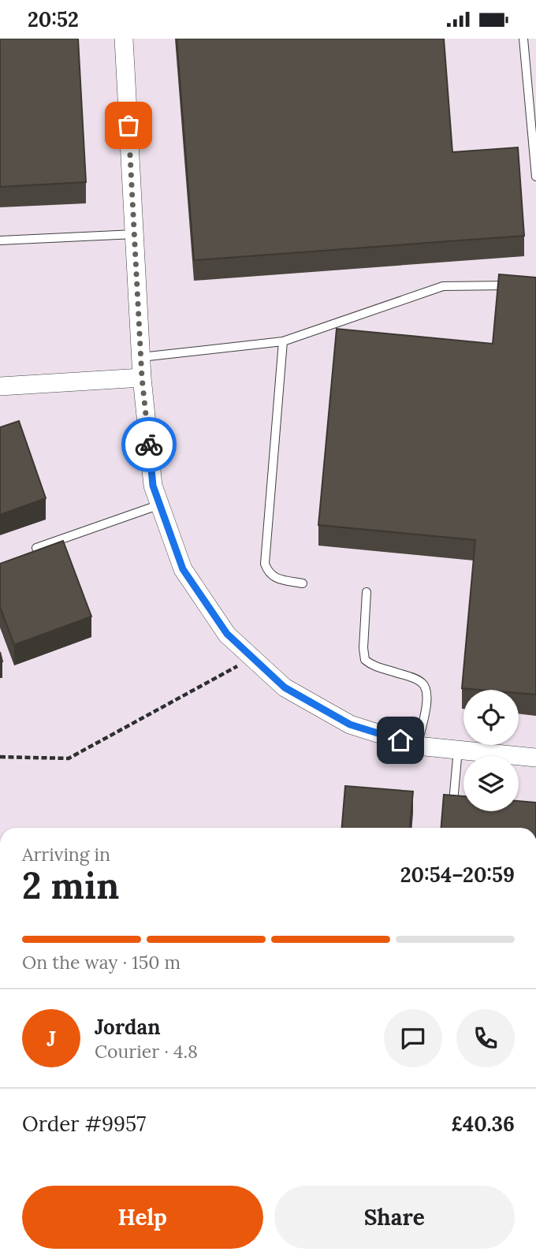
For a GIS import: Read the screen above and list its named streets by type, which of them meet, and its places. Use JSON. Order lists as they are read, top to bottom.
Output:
{
  "page": {
    "status": "20:52",
    "heading": ["2 min", "Arriving in", "20:54–20:59"],
    "panel": [
      "Jordan",
      "Courier · 4.8",
      "Order #9957",
      "£40.36"
    ],
    "bar": "On the way · 150 m",
    "round": "J",
    "buttons": ["Help", "Share"]
  }
}
